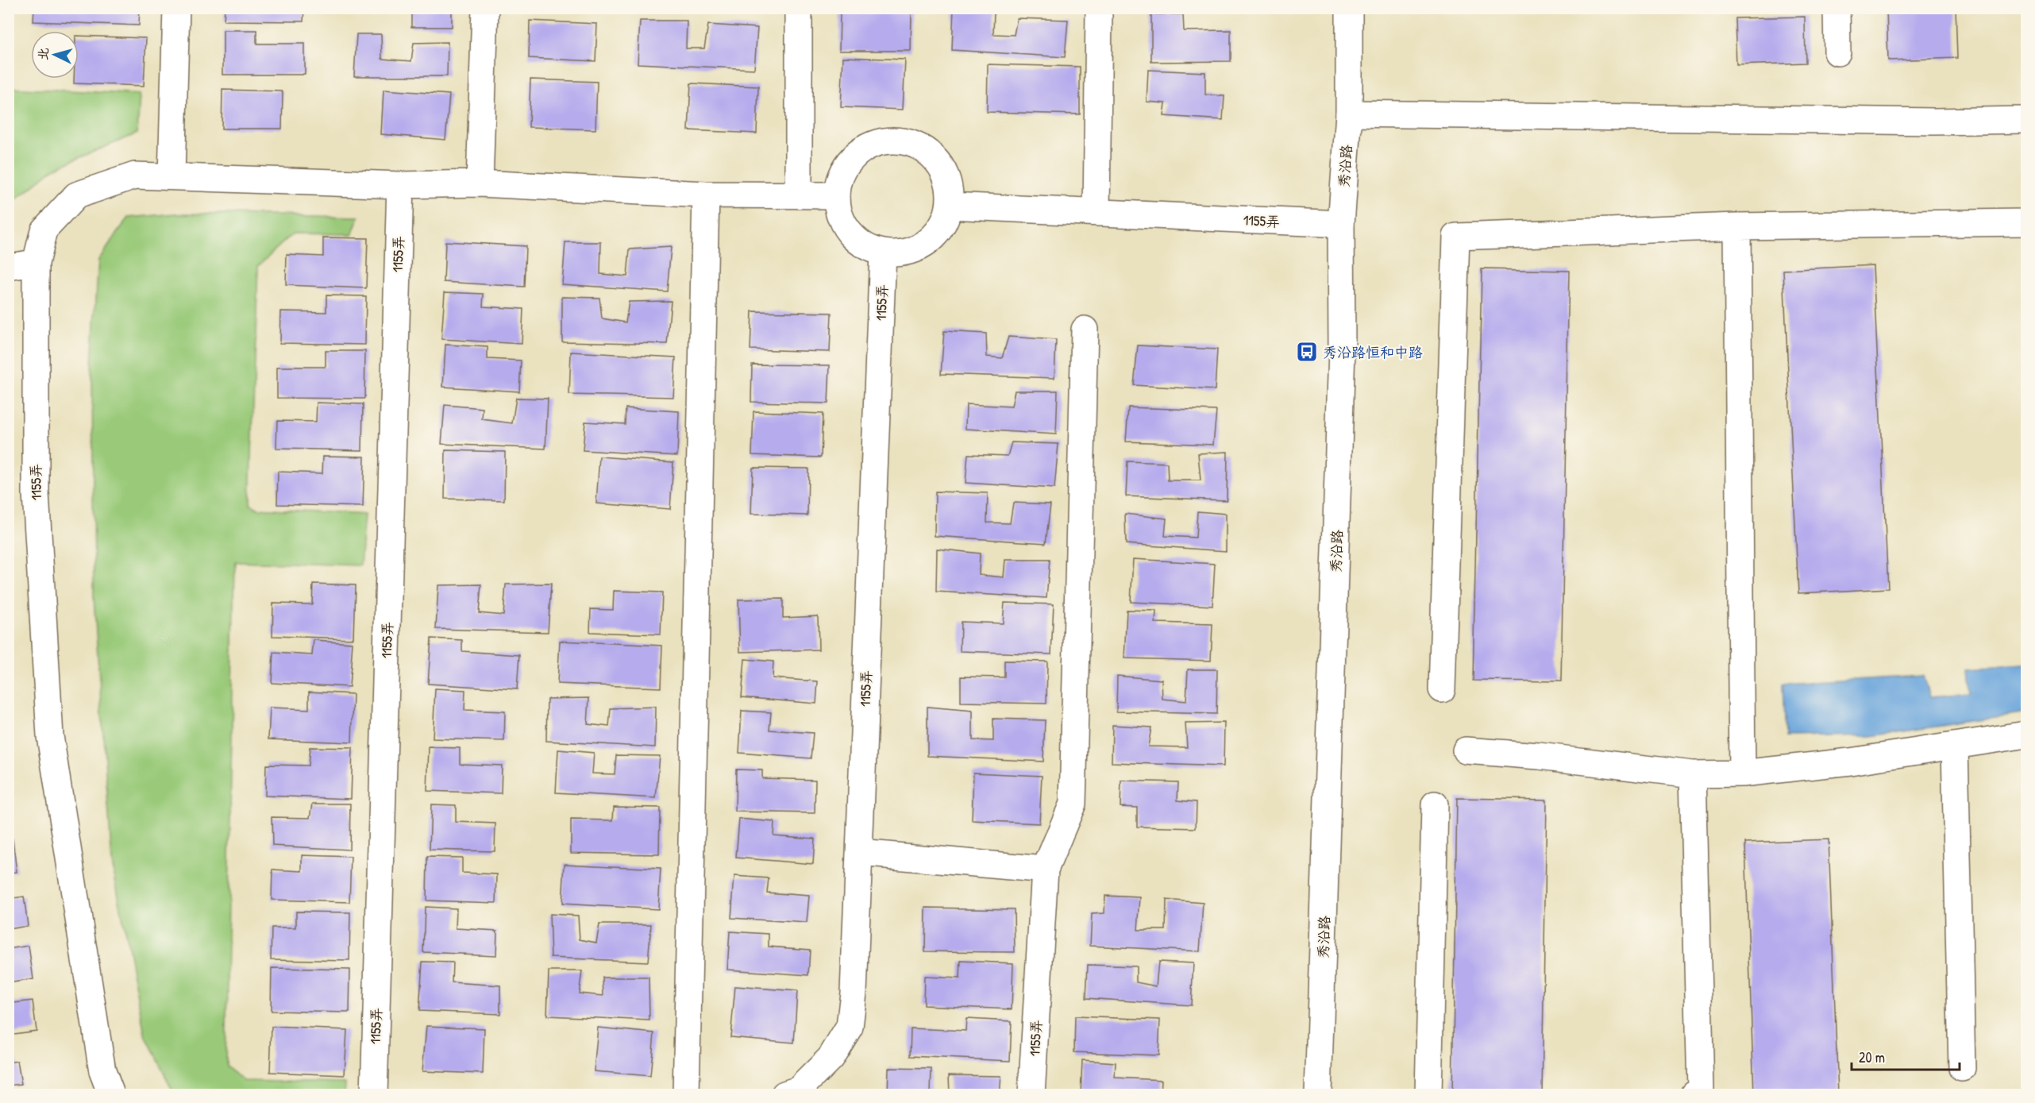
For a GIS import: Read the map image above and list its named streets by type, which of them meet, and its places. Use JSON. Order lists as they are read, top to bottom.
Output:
{
  "streets": {
    "street": ["秀沿路", "1155弄"]
  },
  "crossings": [
    ["秀沿路", "1155弄"]
  ],
  "places": {
    "bus stop": ["秀沿路恒和中路"]
  },
  "scale_bar": "20 m",
  "north": "left"
}
